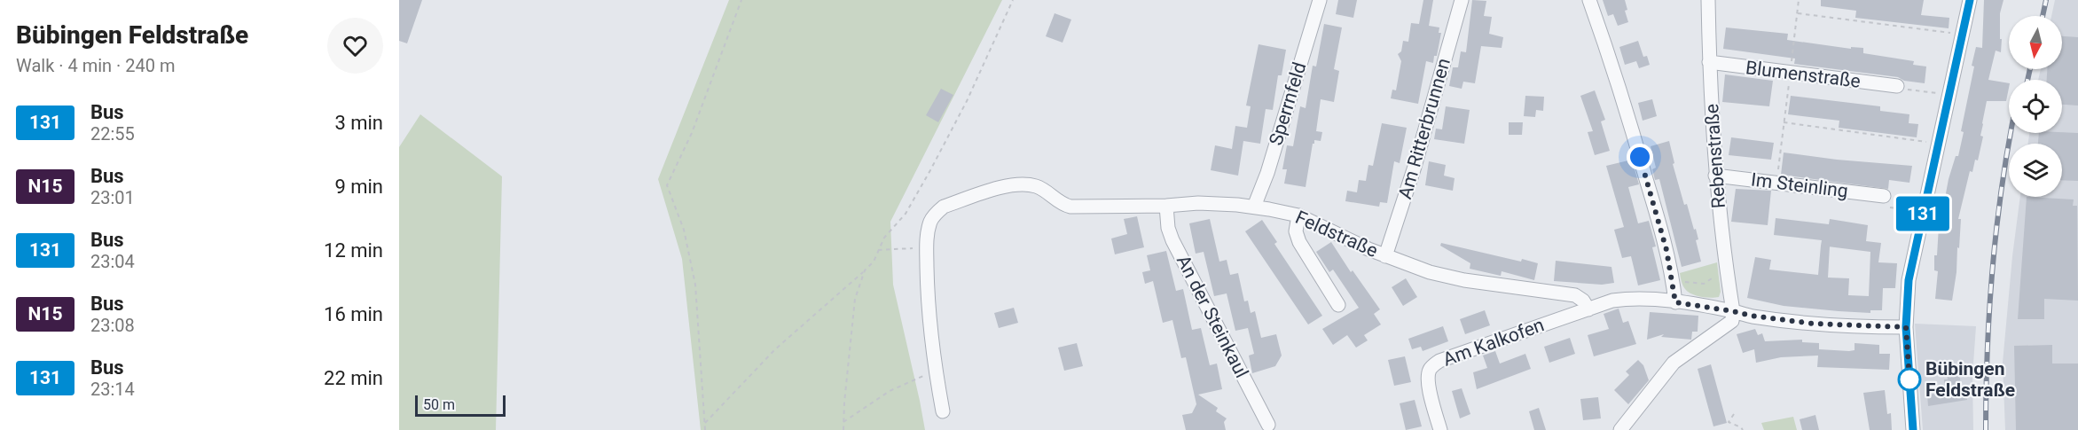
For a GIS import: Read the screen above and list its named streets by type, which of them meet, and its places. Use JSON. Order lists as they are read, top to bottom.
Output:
{
  "streets": {
    "street": [
      "Blumenstraße",
      "Sperrnfeld",
      "Am Ritterbrunnen",
      "Rebenstraße",
      "Im Steinling",
      "Feldstraße",
      "An der Steinkaul",
      "Am Kalkofen"
    ]
  },
  "crossings": [
    ["Blumenstraße", "Rebenstraße"],
    ["Sperrnfeld", "Feldstraße"],
    ["Am Ritterbrunnen", "Feldstraße"],
    ["Rebenstraße", "Im Steinling"],
    ["Feldstraße", "An der Steinkaul"],
    ["Feldstraße", "Am Kalkofen"]
  ],
  "places": ["Bübingen Feldstraße"],
  "lines": ["bus line 131"],
  "scale_bar": "50 m",
  "north": "bottom",
  "page": {
    "heading": ["Bübingen Feldstraße", "Walk · 4 min · 240 m"],
    "on_map": "131",
    "list": [
      {
        "mark": "131",
        "name": "Bus",
        "note": "22:55",
        "value": "3 min"
      },
      {
        "mark": "N15",
        "name": "Bus",
        "note": "23:01",
        "value": "9 min"
      },
      {
        "mark": "131",
        "name": "Bus",
        "note": "23:04",
        "value": "12 min"
      },
      {
        "mark": "N15",
        "name": "Bus",
        "note": "23:08",
        "value": "16 min"
      },
      {
        "mark": "131",
        "name": "Bus",
        "note": "23:14",
        "value": "22 min"
      }
    ],
    "scale": "50 m"
  }
}
